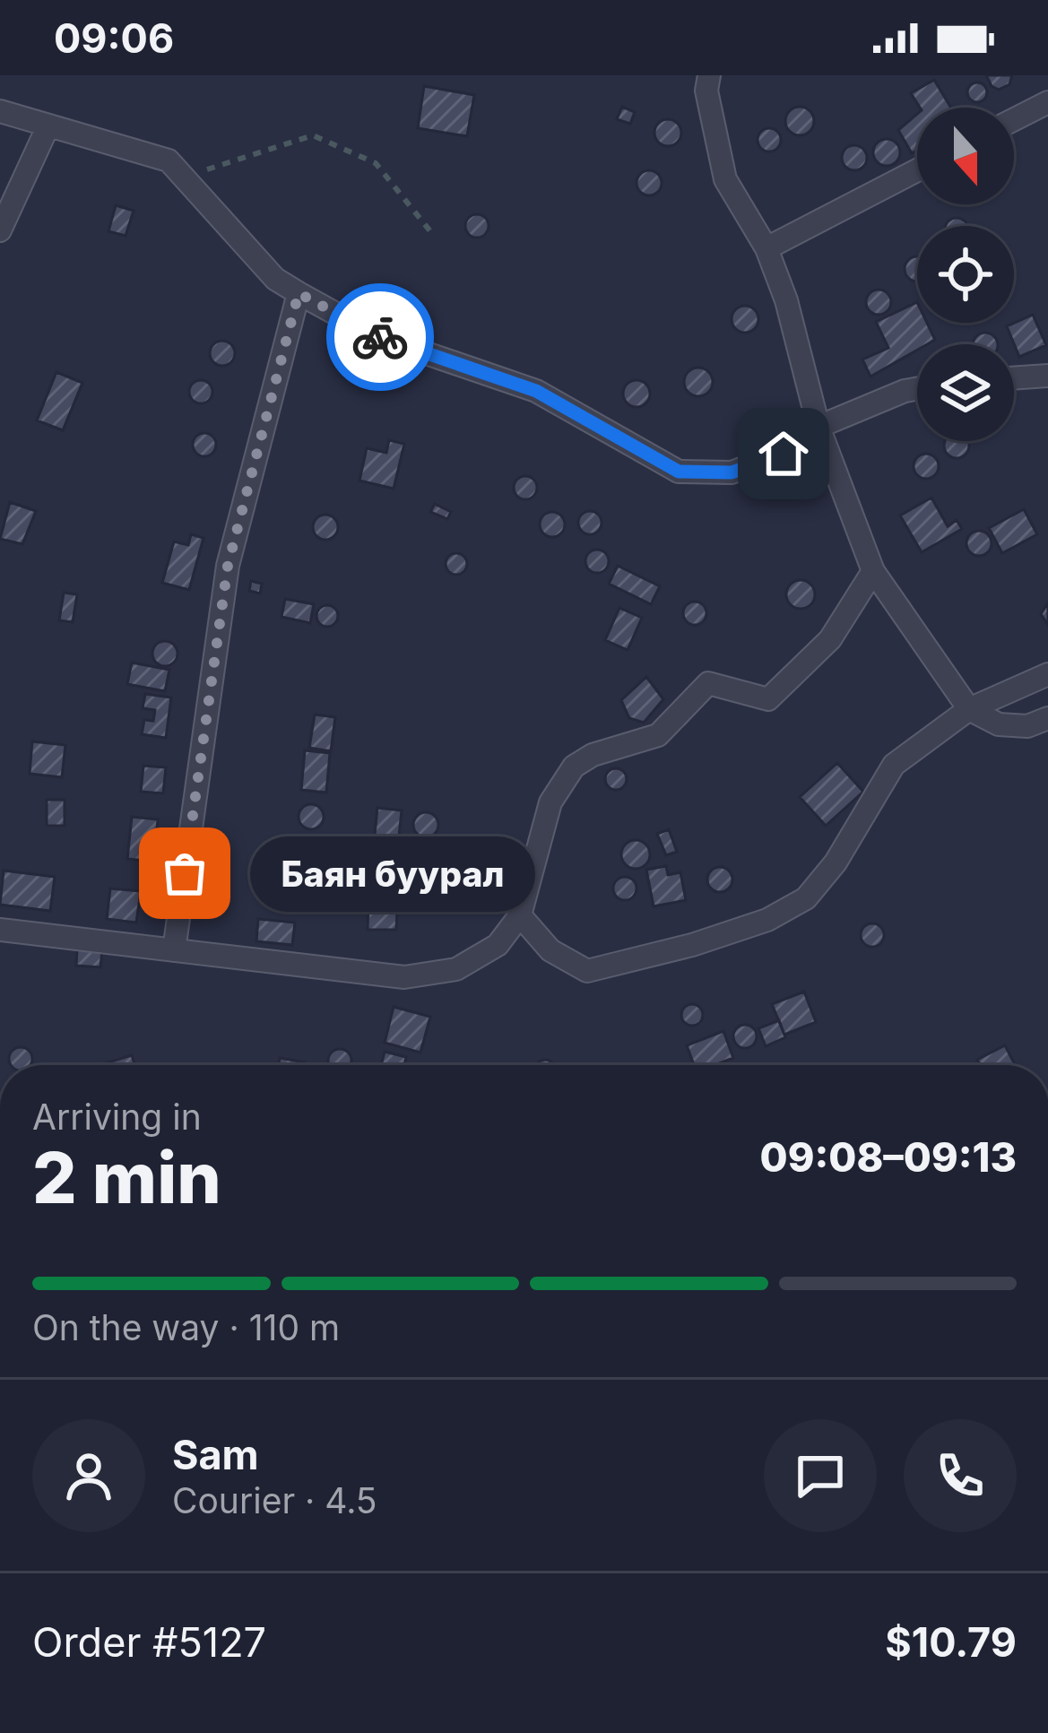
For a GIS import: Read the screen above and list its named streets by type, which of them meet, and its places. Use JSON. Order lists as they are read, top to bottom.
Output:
{
  "places": ["Баян буурал"],
  "north": "bottom",
  "page": {
    "status": "09:06",
    "bubble": "Баян буурал",
    "heading": ["2 min", "Arriving in", "09:08–09:13"],
    "panel": [
      "Sam",
      "Courier · 4.5",
      "Order #5127",
      "$10.79"
    ],
    "bar": "On the way · 110 m"
  }
}
